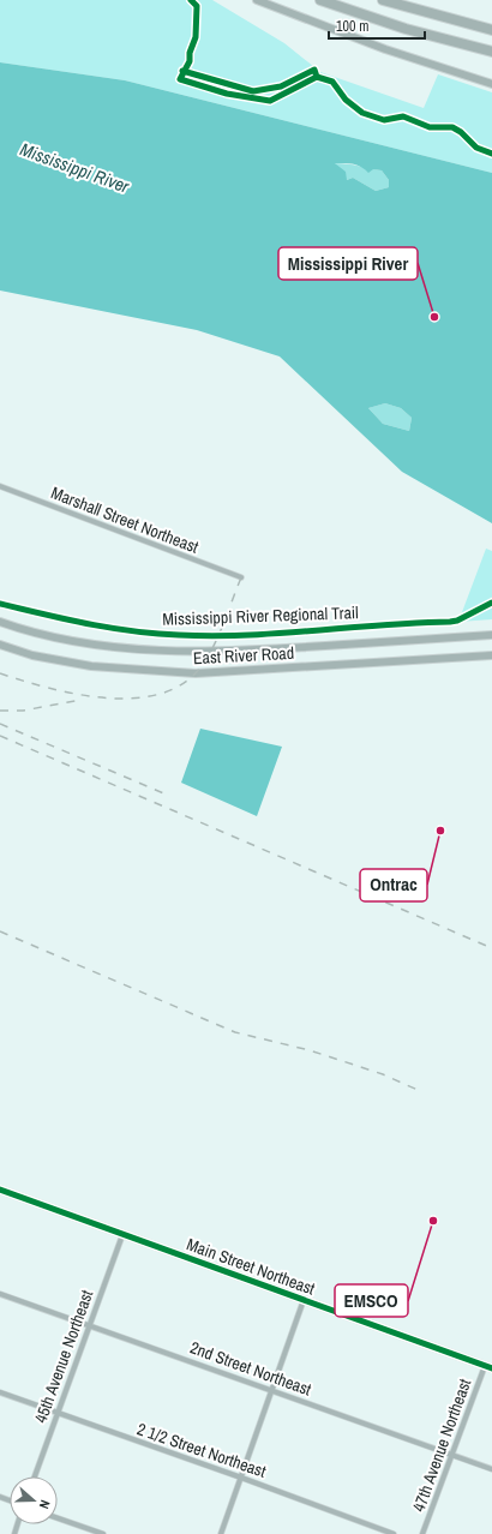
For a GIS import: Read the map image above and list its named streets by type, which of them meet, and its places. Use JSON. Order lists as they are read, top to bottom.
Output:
{
  "streets": {
    "street": [
      "Marshall Street Northeast",
      "East River Road",
      "Main Street Northeast",
      "45th Avenue Northeast",
      "2nd Street Northeast",
      "47th Avenue Northeast",
      "2 1/2 Street Northeast"
    ],
    "cycle path": ["Mississippi River Regional Trail"]
  },
  "crossings": [
    ["Main Street Northeast", "45th Avenue Northeast"],
    ["Main Street Northeast", "47th Avenue Northeast"],
    ["45th Avenue Northeast", "2nd Street Northeast"],
    ["45th Avenue Northeast", "2 1/2 Street Northeast"],
    ["2nd Street Northeast", "47th Avenue Northeast"]
  ],
  "water": ["Mississippi River"],
  "places": ["Mississippi River", "Ontrac", "EMSCO"],
  "scale_bar": "100 m",
  "north": "right"
}
